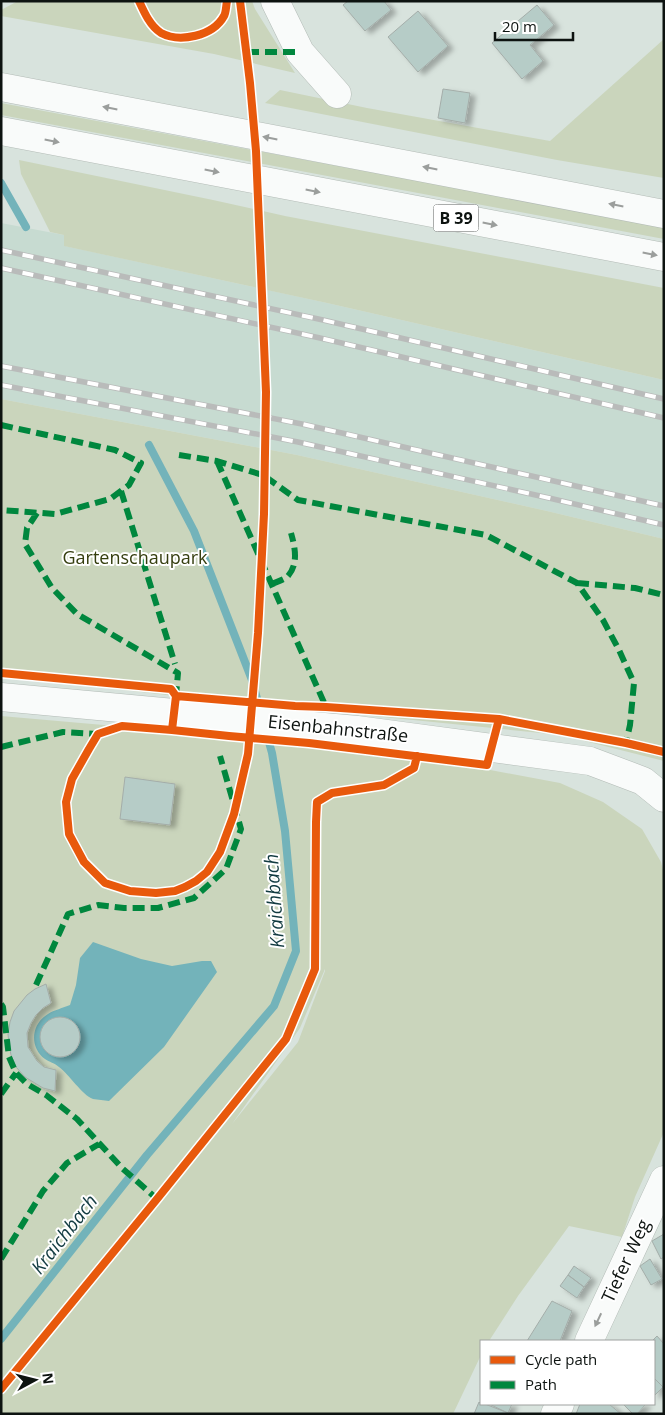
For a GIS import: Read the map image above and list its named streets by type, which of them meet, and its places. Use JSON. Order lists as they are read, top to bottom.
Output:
{
  "streets": {
    "main road": ["B 39", "Eisenbahnstraße", "Tiefer Weg"]
  },
  "one_way": ["Tiefer Weg"],
  "water": ["Kraichbach"],
  "parks": ["Gartenschaupark"],
  "legend": ["Cycle path", "Path"],
  "scale_bar": "20 m",
  "north": "right"
}
